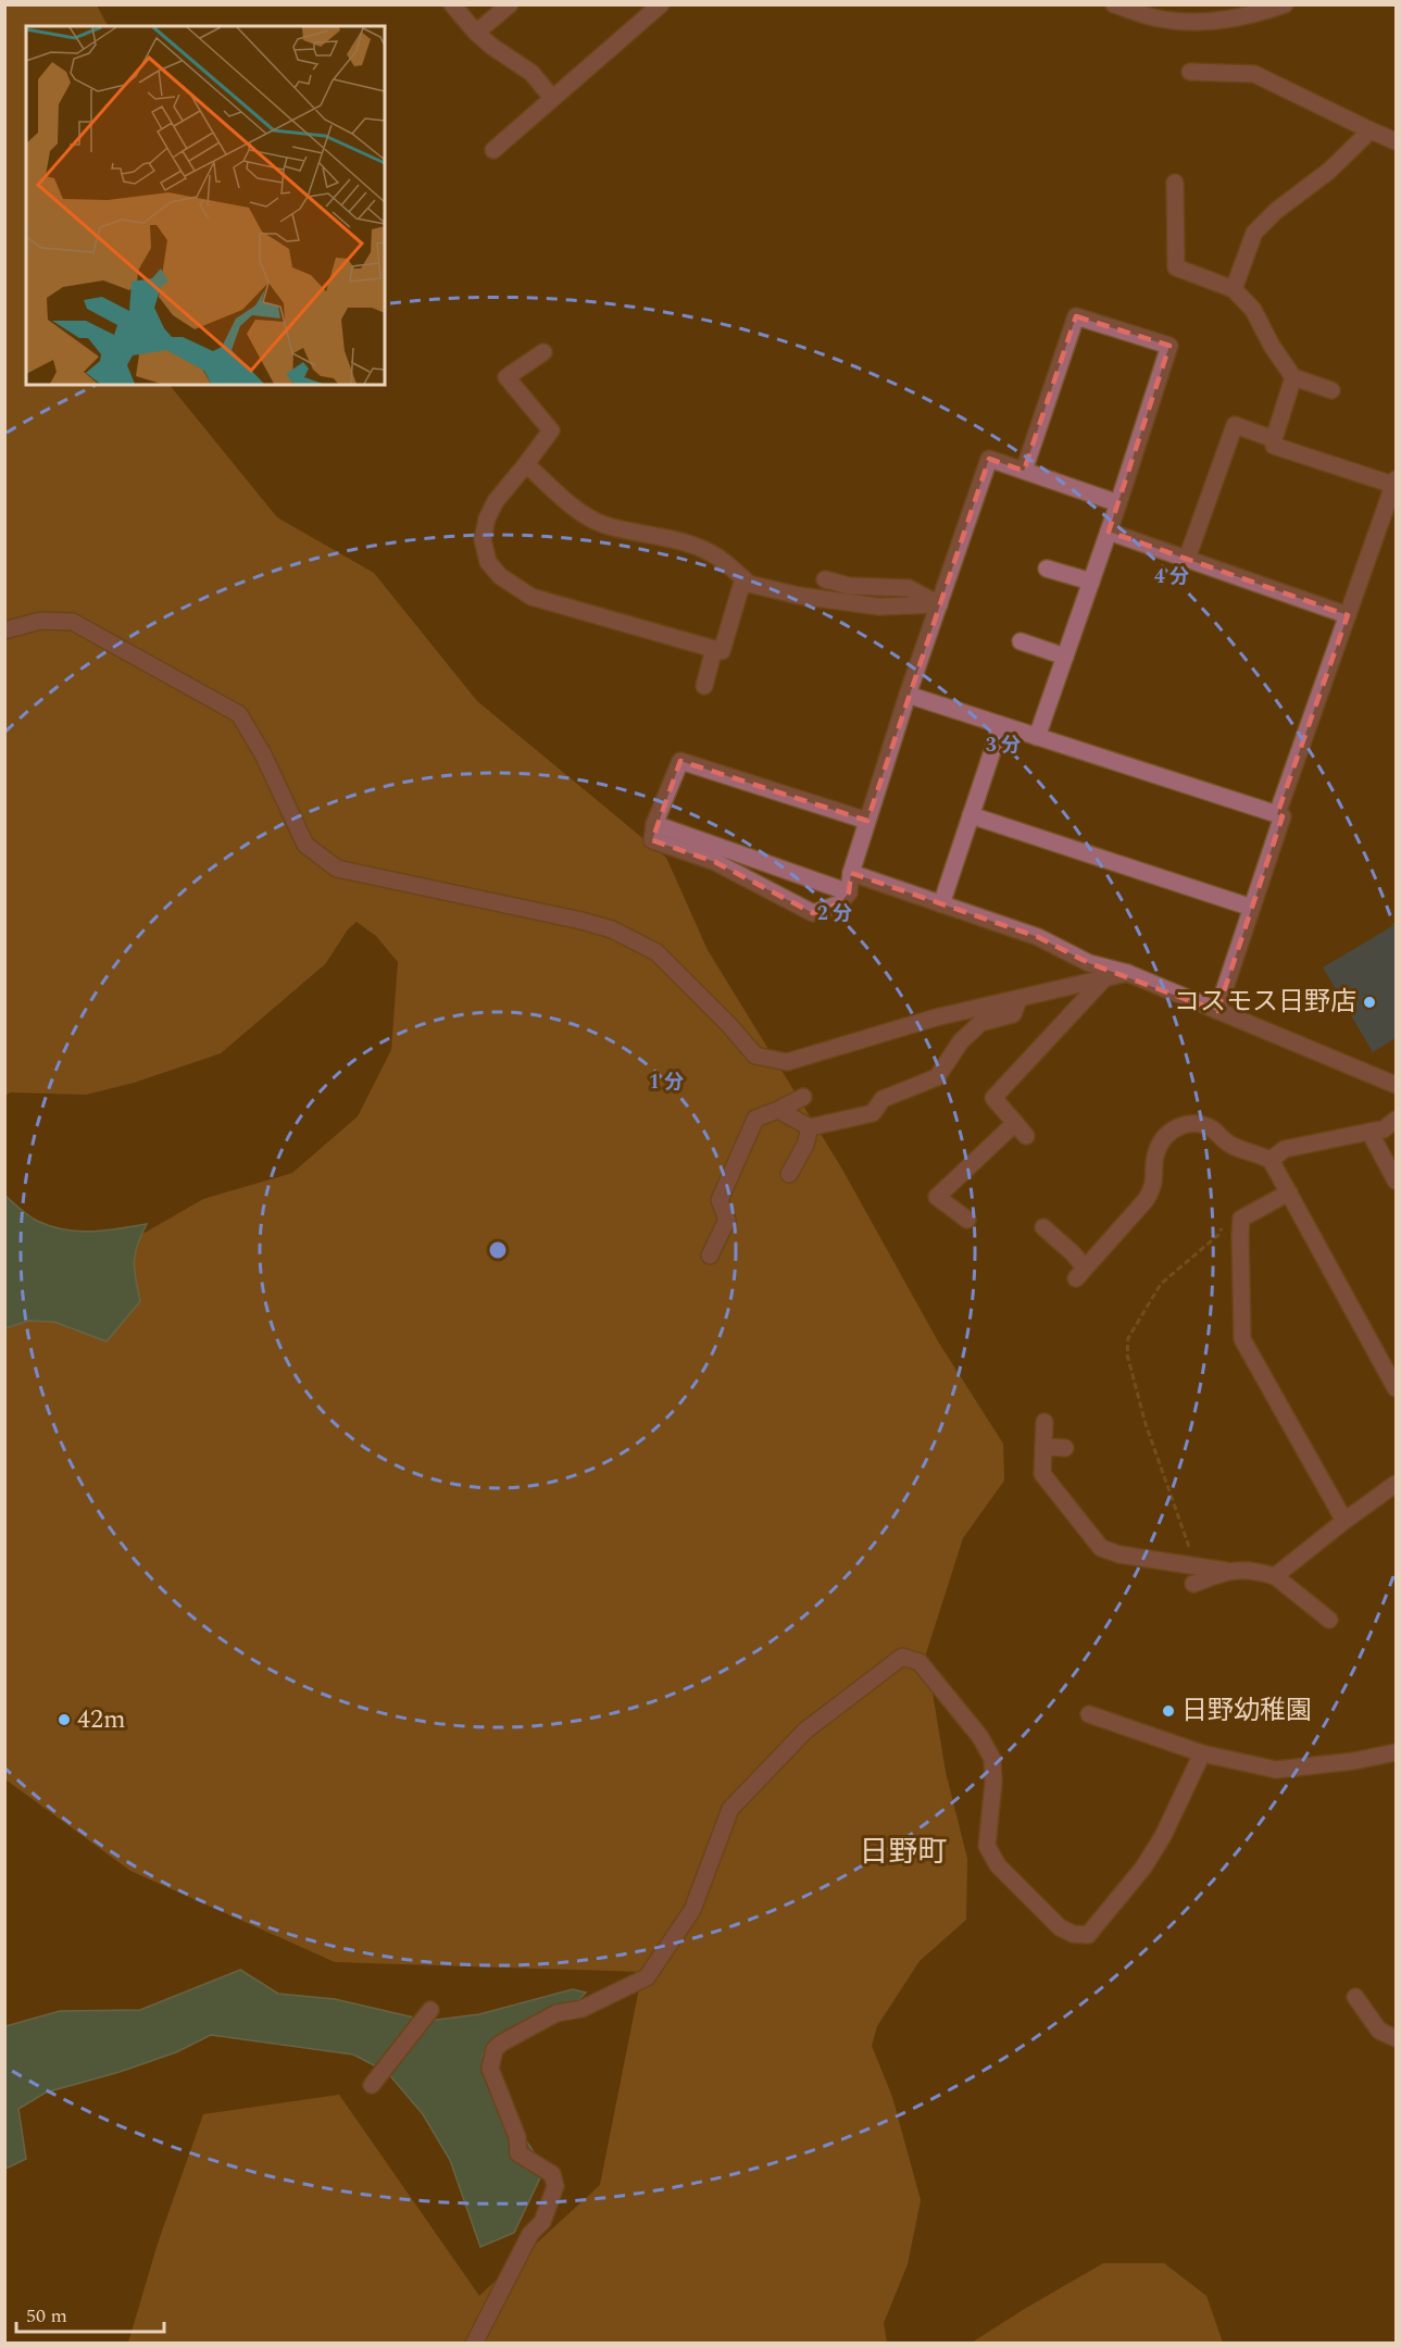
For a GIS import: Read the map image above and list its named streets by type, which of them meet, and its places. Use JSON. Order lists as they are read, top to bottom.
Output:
{
  "districts": ["日野町"],
  "places": ["コスモス日野店", "日野幼稚園", "42m"],
  "scale_bar": "50 m",
  "rings": [
    "4 分",
    "3 分",
    "2 分",
    "1 分"
  ]
}
